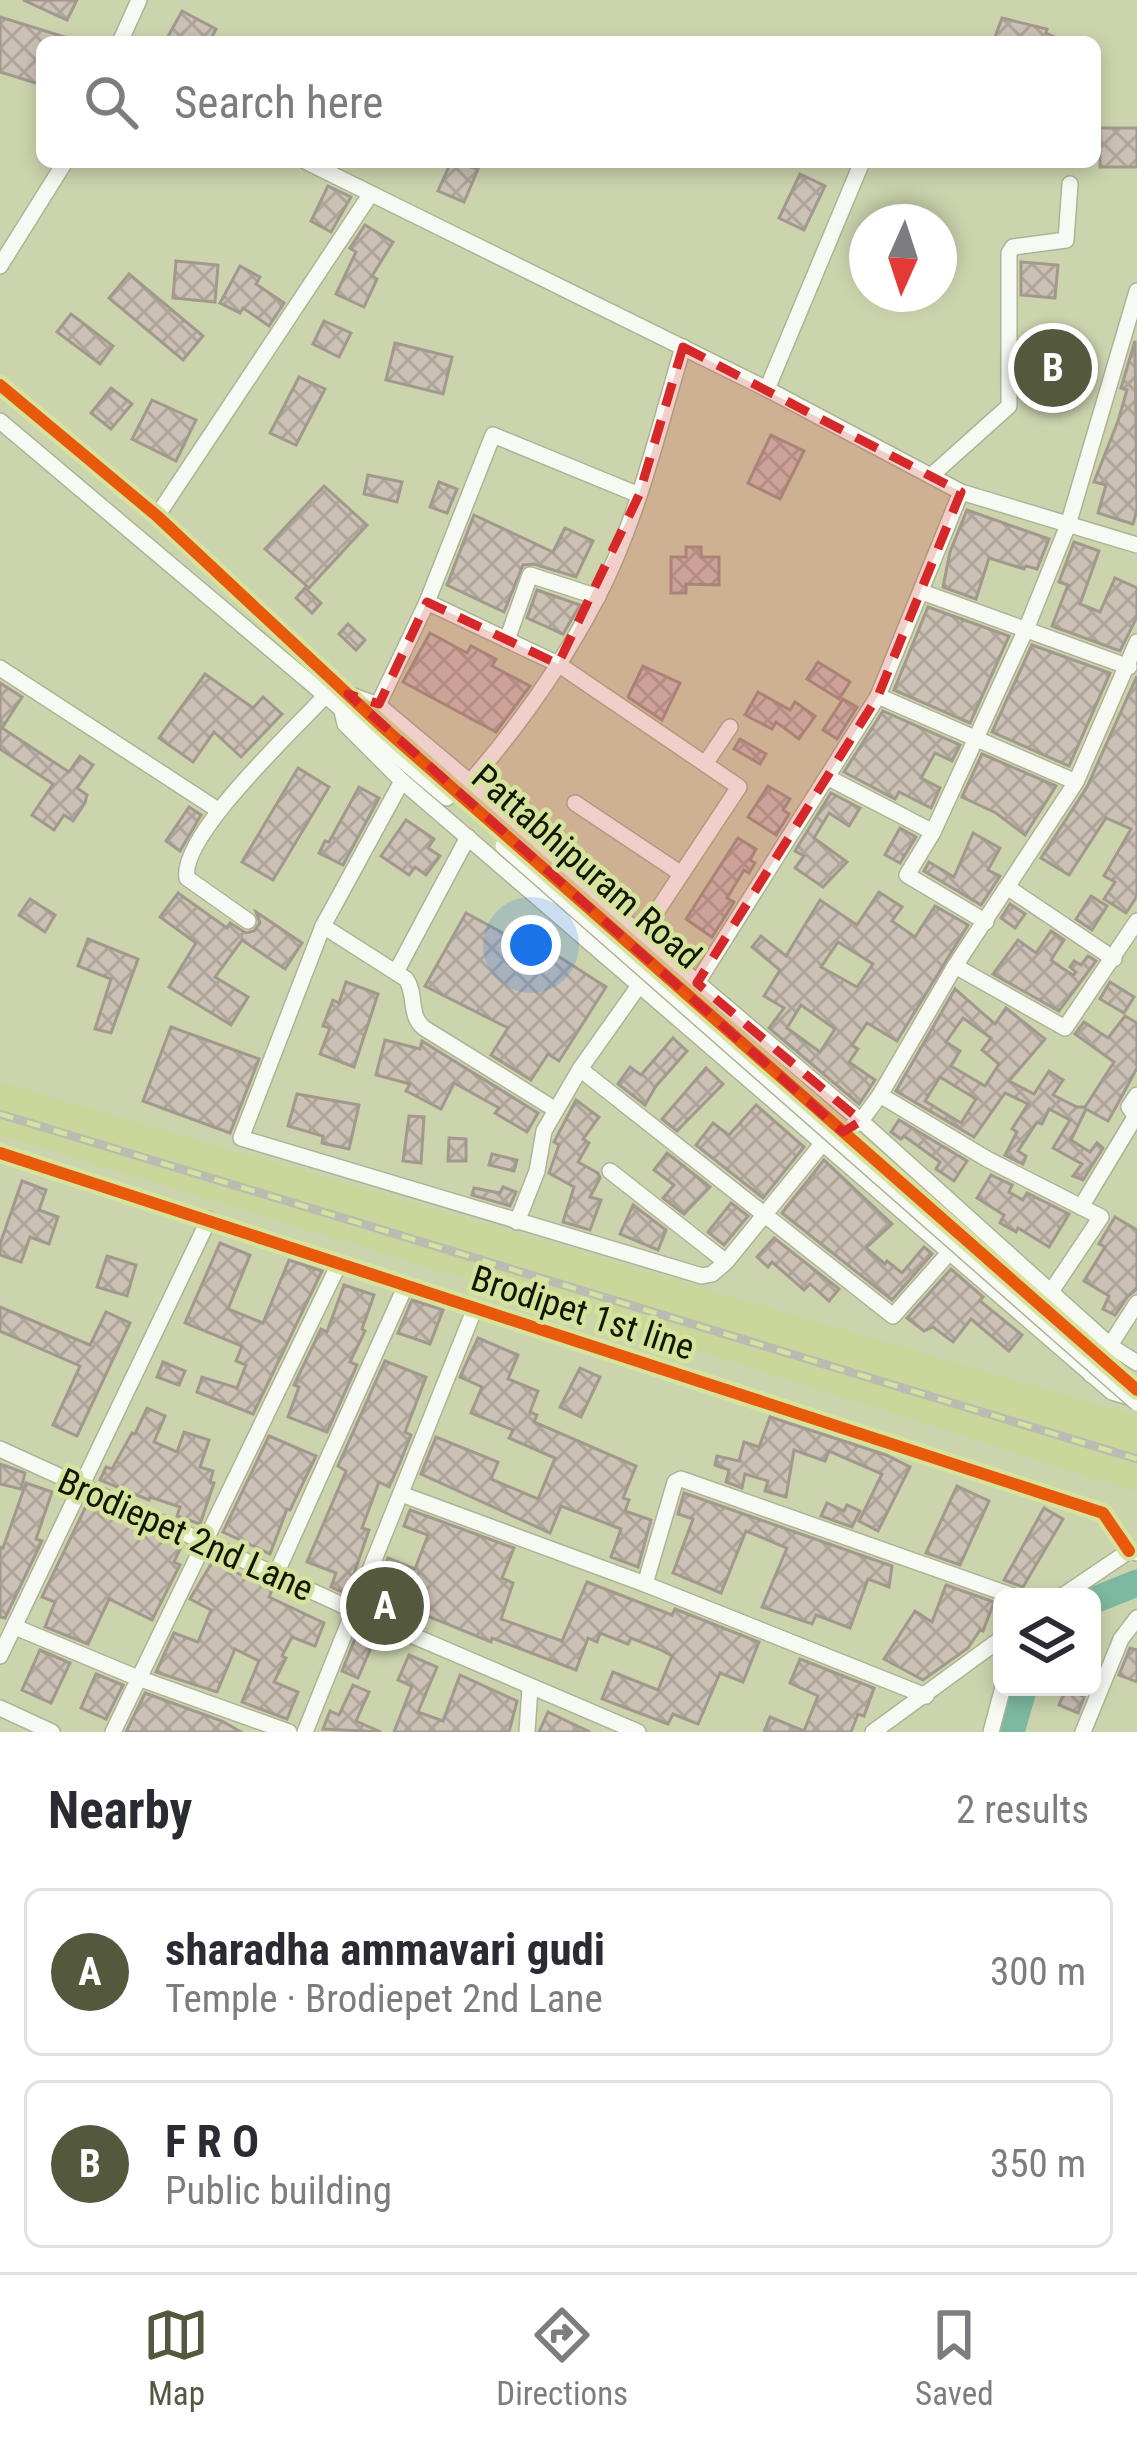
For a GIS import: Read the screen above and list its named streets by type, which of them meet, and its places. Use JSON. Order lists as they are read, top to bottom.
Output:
{
  "streets": {
    "street": ["Pattabhipuram Road", "Brodipet 1st line", "Brodiepet 2nd Lane"]
  },
  "north": "bottom",
  "page": {
    "search": "Search here",
    "pins": ["B", "A"],
    "heading": ["Nearby", "2 results"],
    "list": [
      {
        "mark": "A",
        "name": "sharadha ammavari gudi",
        "note": "Temple · Brodiepet 2nd Lane",
        "value": "300 m"
      },
      {
        "mark": "B",
        "name": "F R O",
        "note": "Public building",
        "value": "350 m"
      }
    ],
    "nav": ["Map", "Directions", "Saved"]
  }
}
